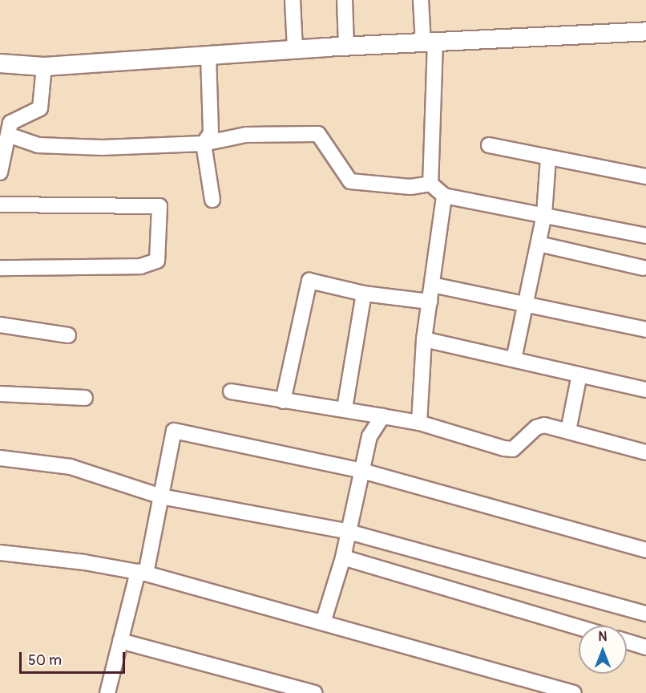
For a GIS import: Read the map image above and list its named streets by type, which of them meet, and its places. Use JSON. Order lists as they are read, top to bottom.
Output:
{
  "scale_bar": "50 m",
  "north": "top"
}
